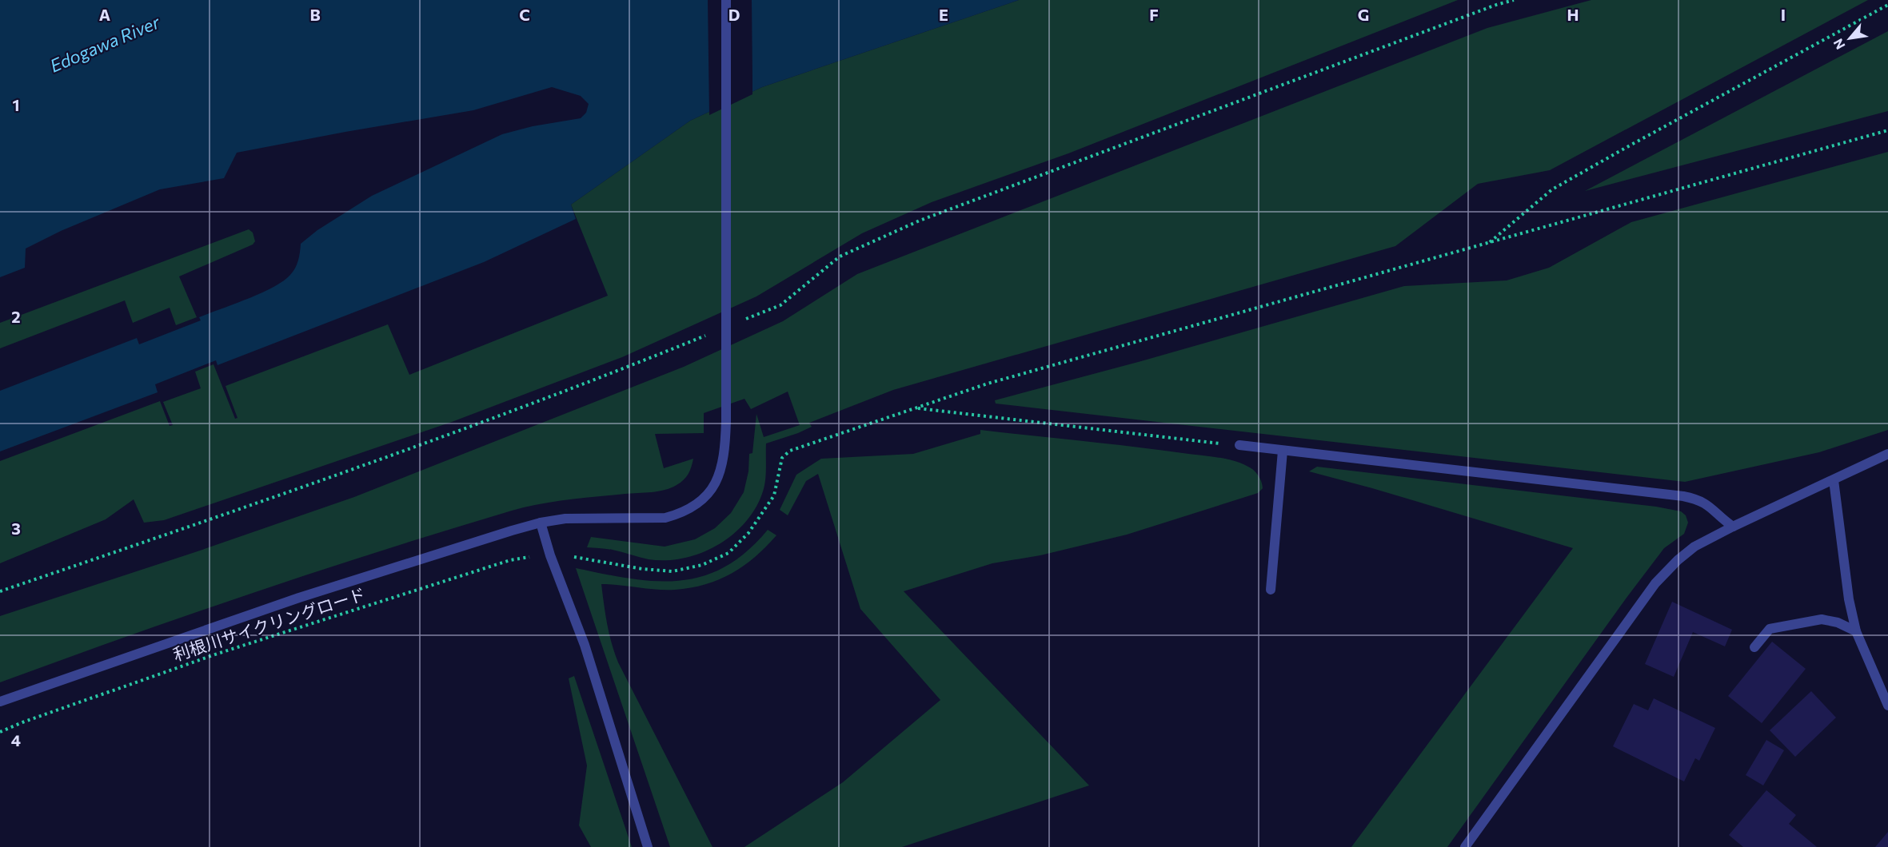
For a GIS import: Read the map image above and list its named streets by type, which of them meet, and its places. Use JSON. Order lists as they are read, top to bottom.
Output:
{
  "streets": {
    "path": ["利根川サイクリングロード"]
  },
  "water": ["Edogawa River"],
  "north": "bottom left",
  "grid": {
    "columns": [
      "A",
      "B",
      "C",
      "D",
      "E",
      "F",
      "G",
      "H",
      "I"
    ],
    "rows": [
      "1",
      "2",
      "3",
      "4"
    ]
  }
}
